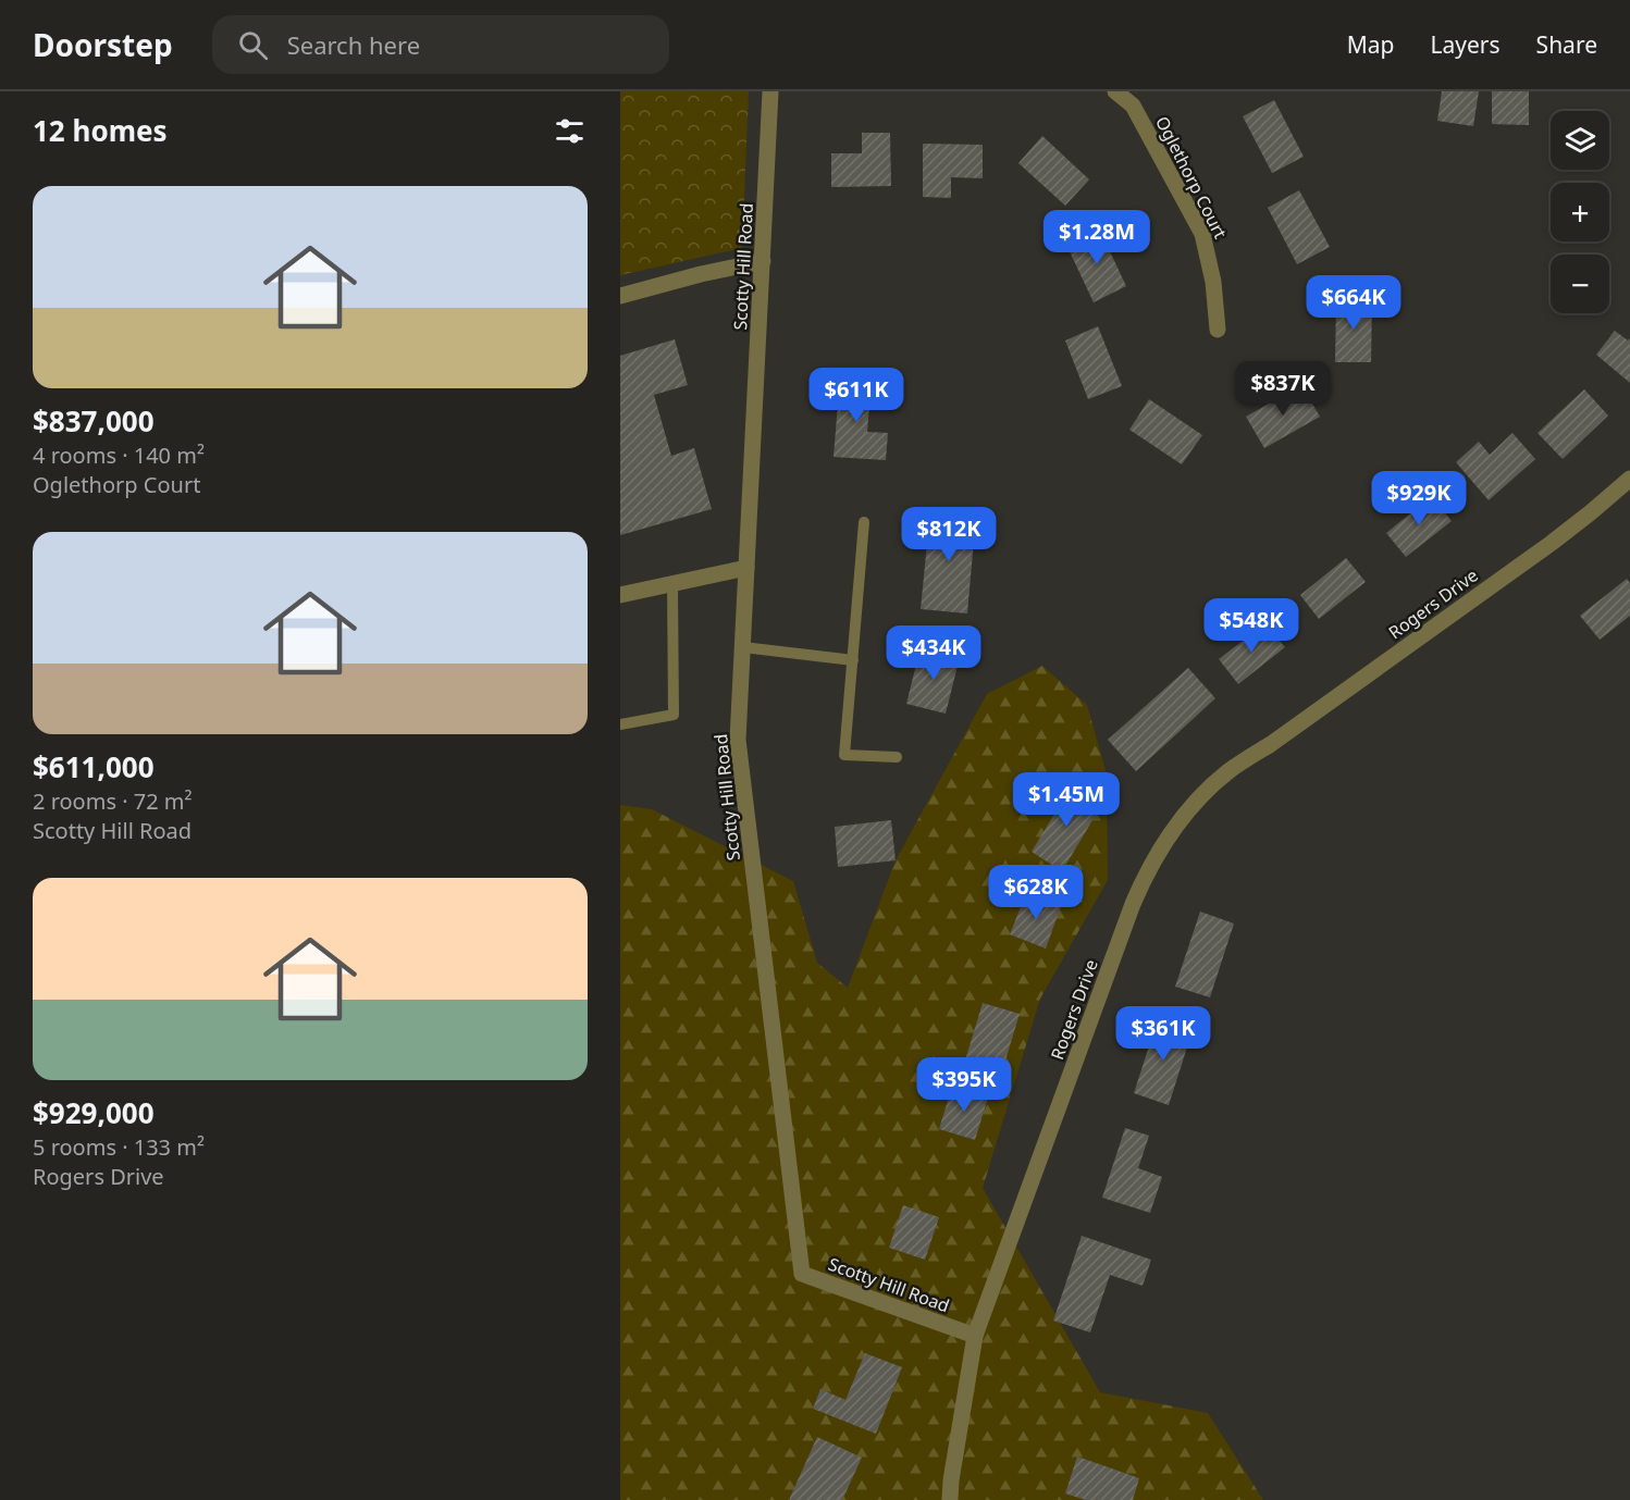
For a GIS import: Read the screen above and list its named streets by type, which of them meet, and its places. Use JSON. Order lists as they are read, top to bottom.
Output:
{
  "streets": {
    "street": ["Oglethorp Court", "Scotty Hill Road", "Rogers Drive"]
  },
  "crossings": [
    ["Scotty Hill Road", "Rogers Drive"]
  ],
  "page": {
    "header": "Doorstep",
    "search": "Search here",
    "nav": ["Map", "Layers", "Share"],
    "heading": "12 homes",
    "map_buttons": ["+", "−"],
    "list": [
      {
        "name": "$837,000",
        "note": "4 rooms · 140 m² · Oglethorp Court"
      },
      {
        "name": "$611,000",
        "note": "2 rooms · 72 m² · Scotty Hill Road"
      },
      {
        "name": "$929,000",
        "note": "5 rooms · 133 m² · Rogers Drive"
      }
    ],
    "price": [
      "$1.28M",
      "$664K",
      "$837K",
      "$611K",
      "$929K",
      "$812K",
      "$548K",
      "$434K",
      "$1.45M",
      "$628K",
      "$361K",
      "$395K"
    ]
  }
}
